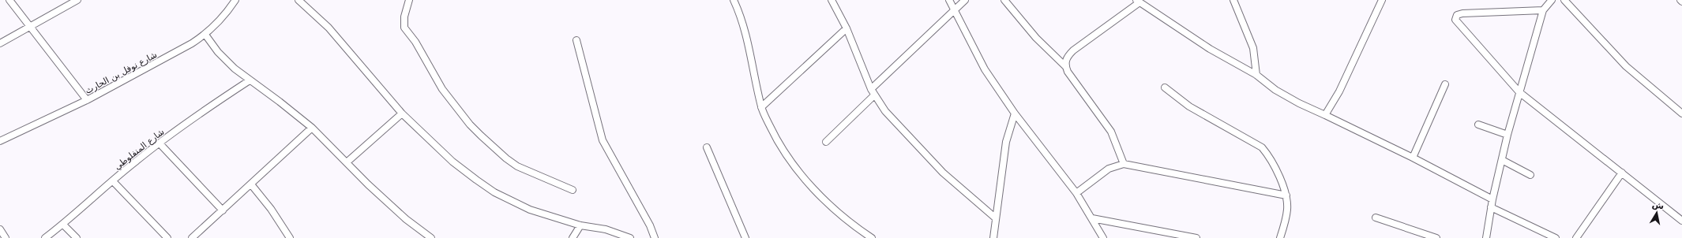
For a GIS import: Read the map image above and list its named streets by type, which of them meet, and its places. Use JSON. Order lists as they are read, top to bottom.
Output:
{
  "streets": {
    "street": ["شارع نوفل بن الحارث", "شارع المنفلوطي"]
  },
  "north": "top"
}
